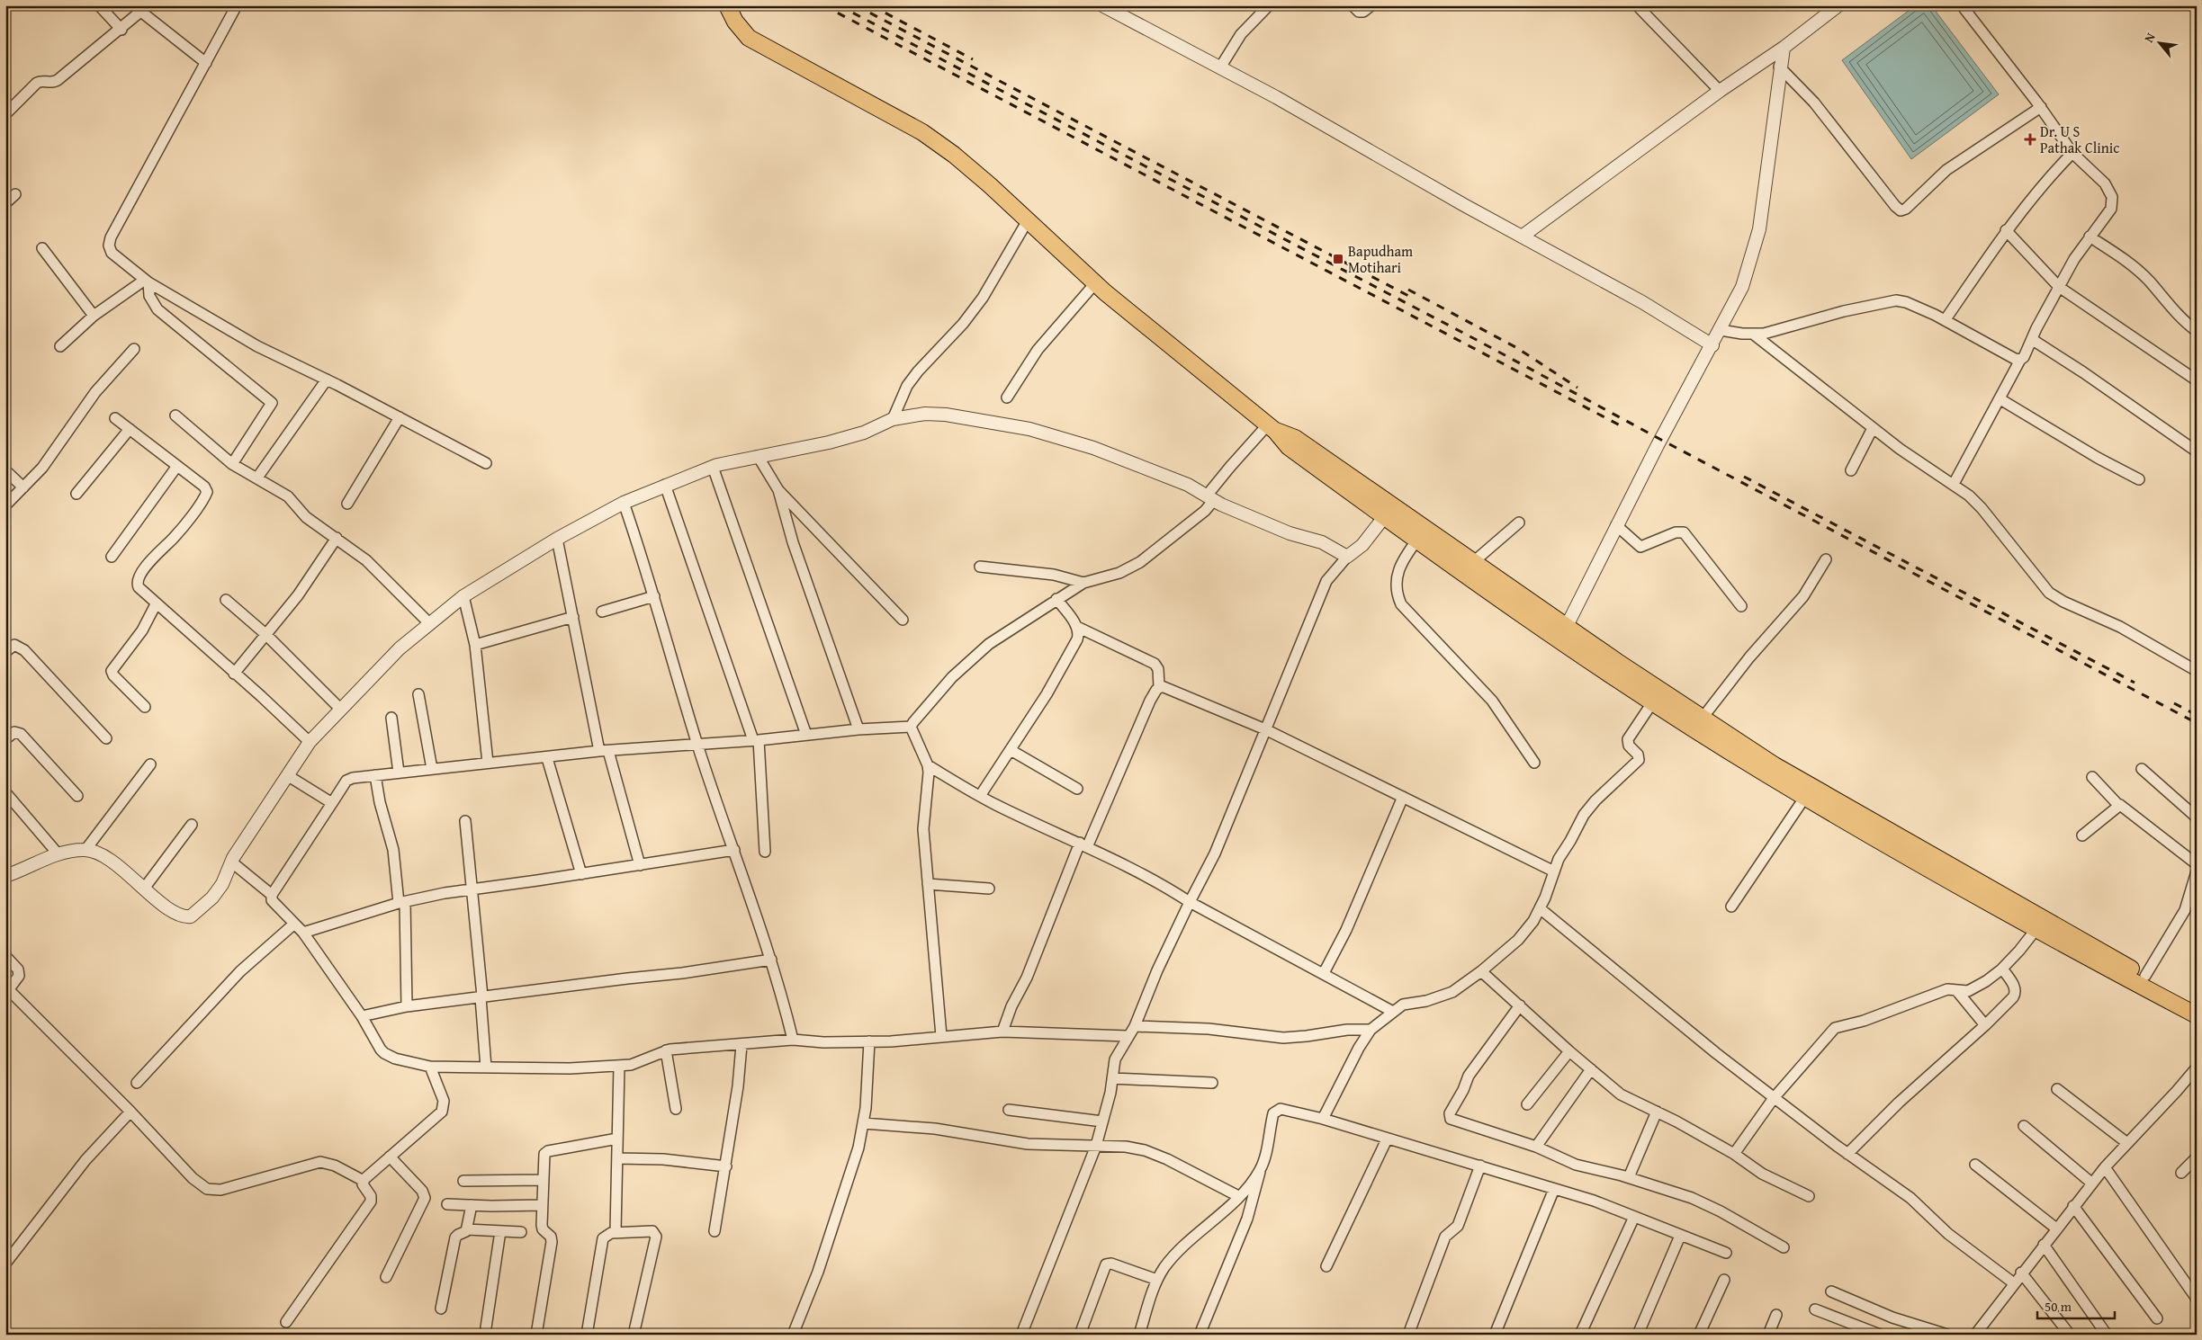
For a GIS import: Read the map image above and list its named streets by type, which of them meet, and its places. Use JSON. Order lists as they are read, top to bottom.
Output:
{
  "places": {
    "health": ["Dr. U S Pathak Clinic"],
    "transit": ["Bapudham Motihari"]
  },
  "scale_bar": "50 m",
  "north": "top left"
}
